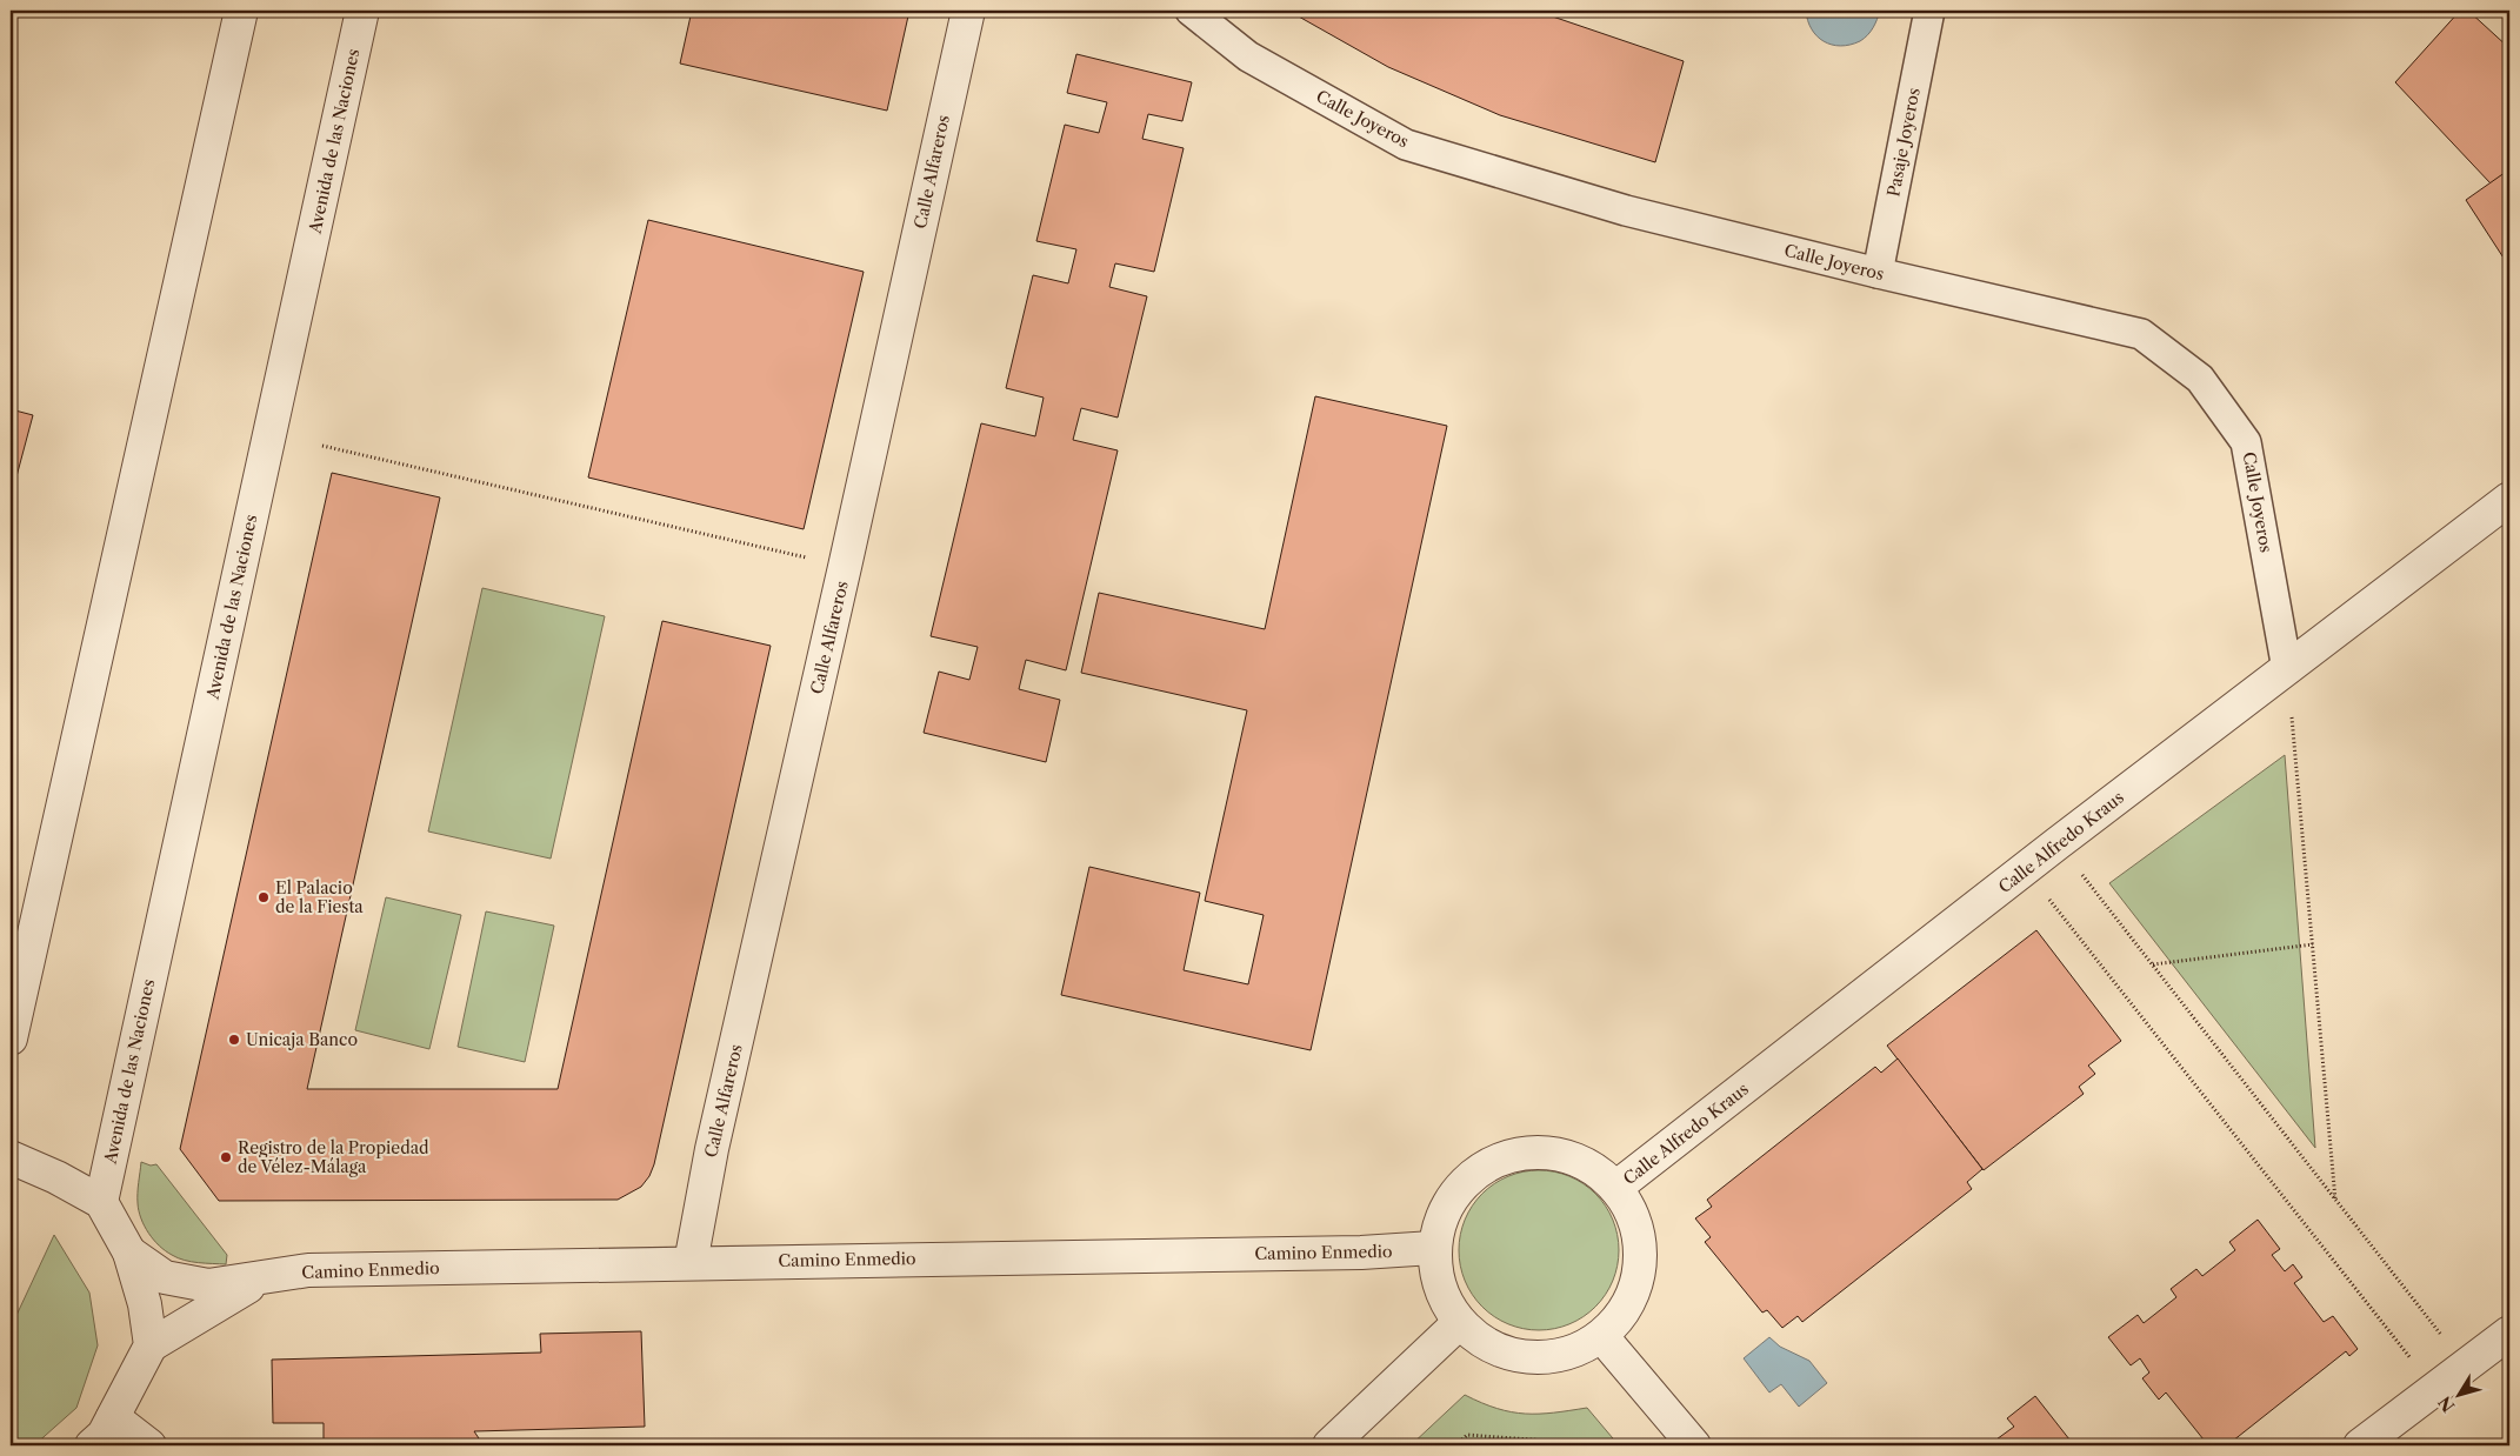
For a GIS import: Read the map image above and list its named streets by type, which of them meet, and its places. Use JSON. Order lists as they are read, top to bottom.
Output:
{
  "streets": {
    "street": [
      "Calle Joyeros",
      "Avenida de las Naciones",
      "Pasaje Joyeros",
      "Calle Alfareros",
      "Calle Alfredo Kraus",
      "Camino Enmedio"
    ]
  },
  "crossings": [
    ["Calle Joyeros", "Pasaje Joyeros"],
    ["Calle Joyeros", "Calle Alfredo Kraus"],
    ["Calle Alfareros", "Camino Enmedio"],
    ["Calle Alfredo Kraus", "Camino Enmedio"]
  ],
  "places": ["El Palacio de la Fiesta", "Unicaja Banco", "Registro de la Propiedad de Vélez-Málaga"],
  "north": "bottom left"
}
